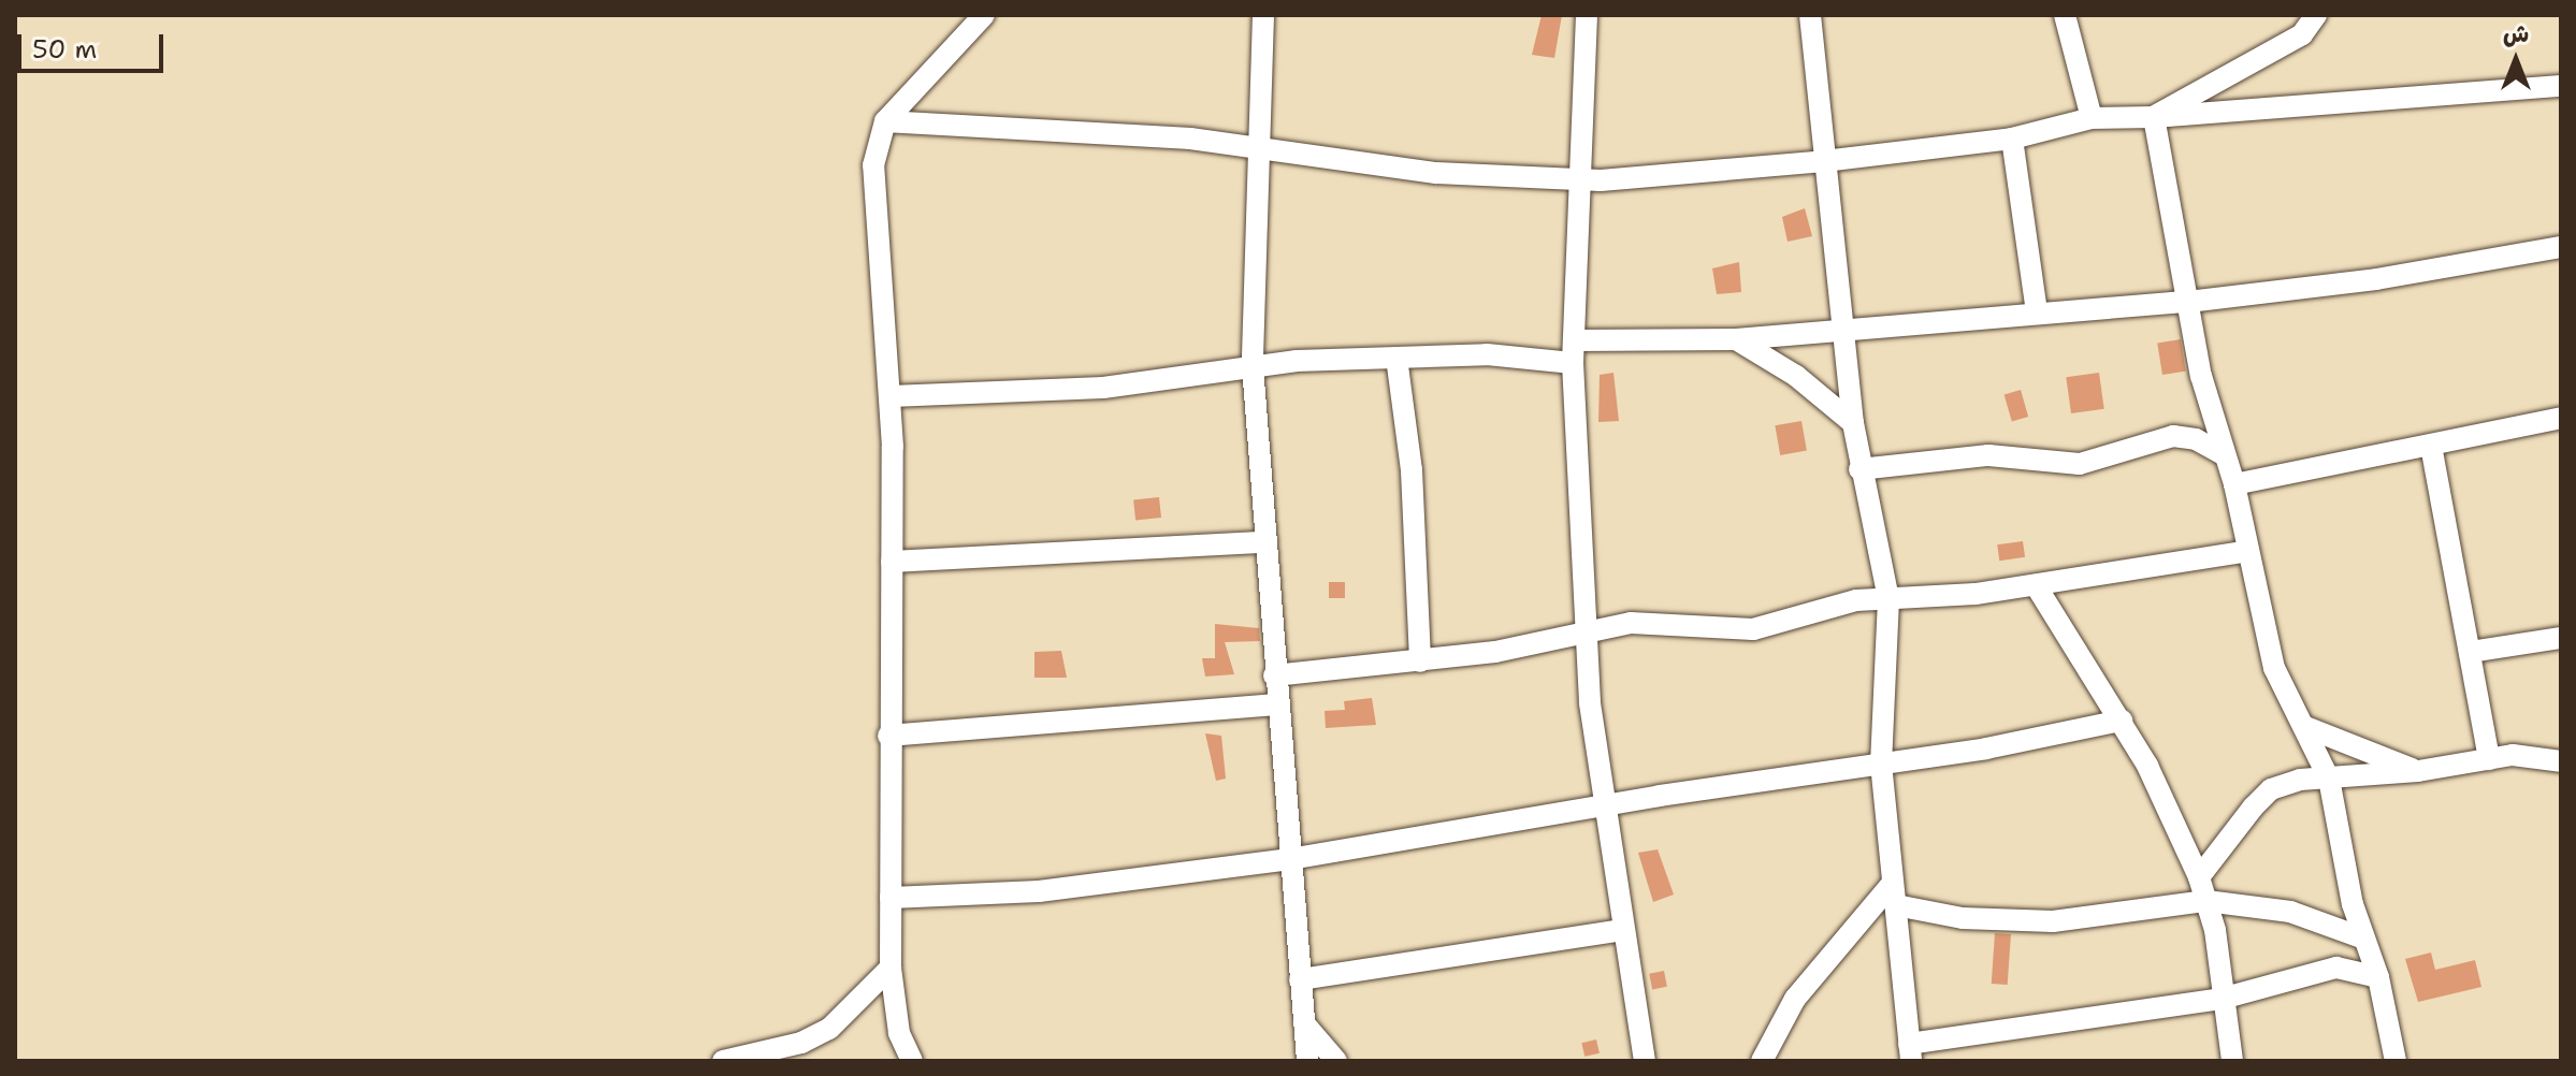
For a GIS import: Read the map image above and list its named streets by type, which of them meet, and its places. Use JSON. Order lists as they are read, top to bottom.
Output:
{
  "scale_bar": "50 m",
  "north": "top"
}
